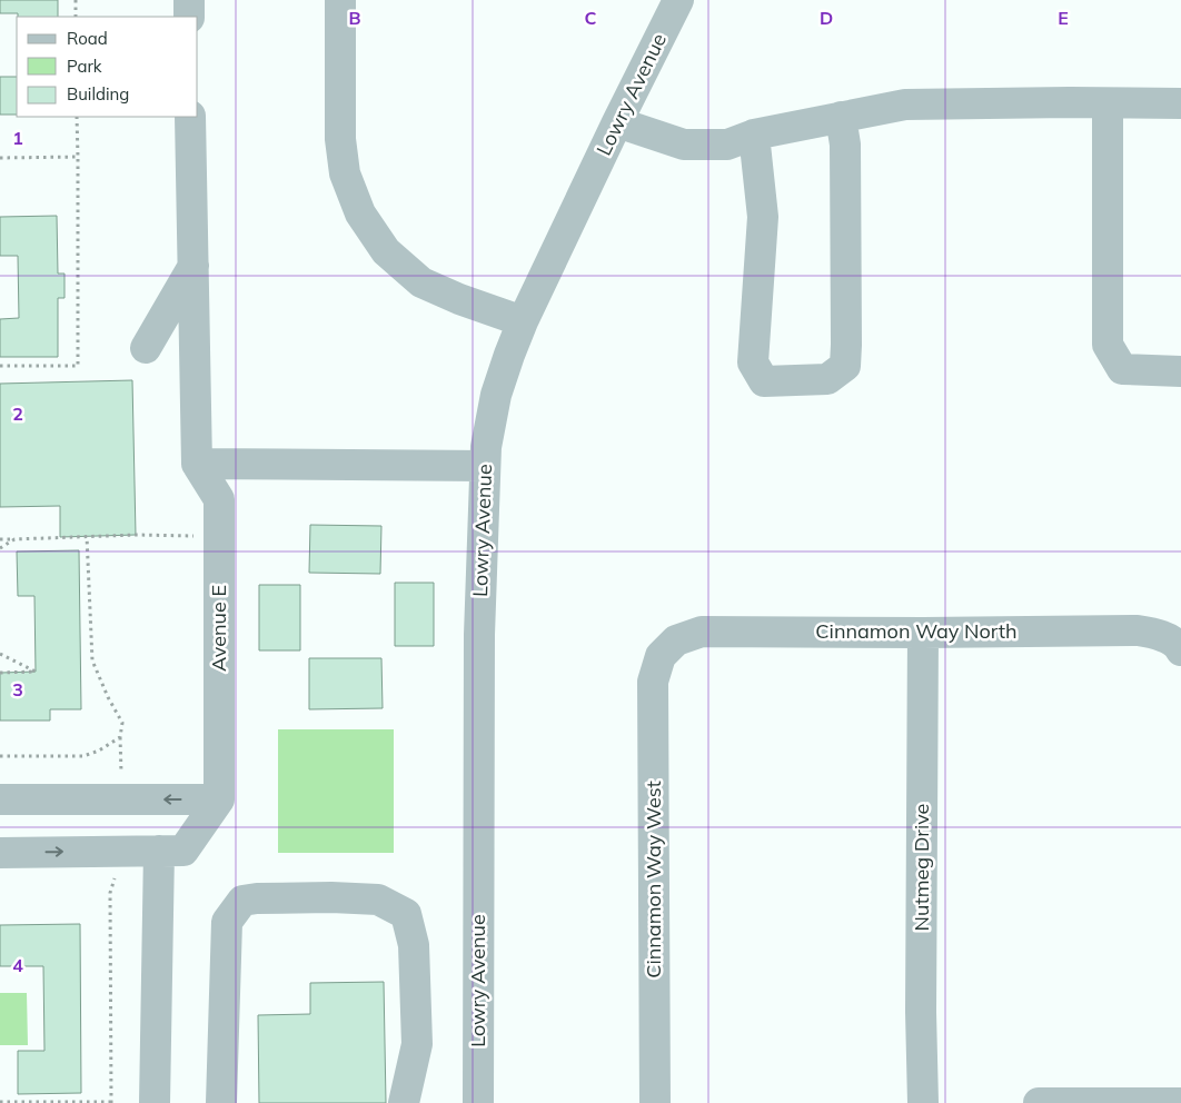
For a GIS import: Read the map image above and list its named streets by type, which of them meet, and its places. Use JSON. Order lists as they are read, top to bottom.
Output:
{
  "streets": {
    "street": [
      "Lowry Avenue",
      "Avenue E",
      "Cinnamon Way North",
      "Nutmeg Drive",
      "Cinnamon Way West"
    ]
  },
  "crossings": [
    ["Cinnamon Way North", "Nutmeg Drive"],
    ["Cinnamon Way North", "Cinnamon Way West"]
  ],
  "legend": ["Road", "Park", "Building"],
  "grid": {
    "columns": [
      "B",
      "C",
      "D",
      "E"
    ],
    "rows": [
      "1",
      "2",
      "3",
      "4"
    ]
  }
}
